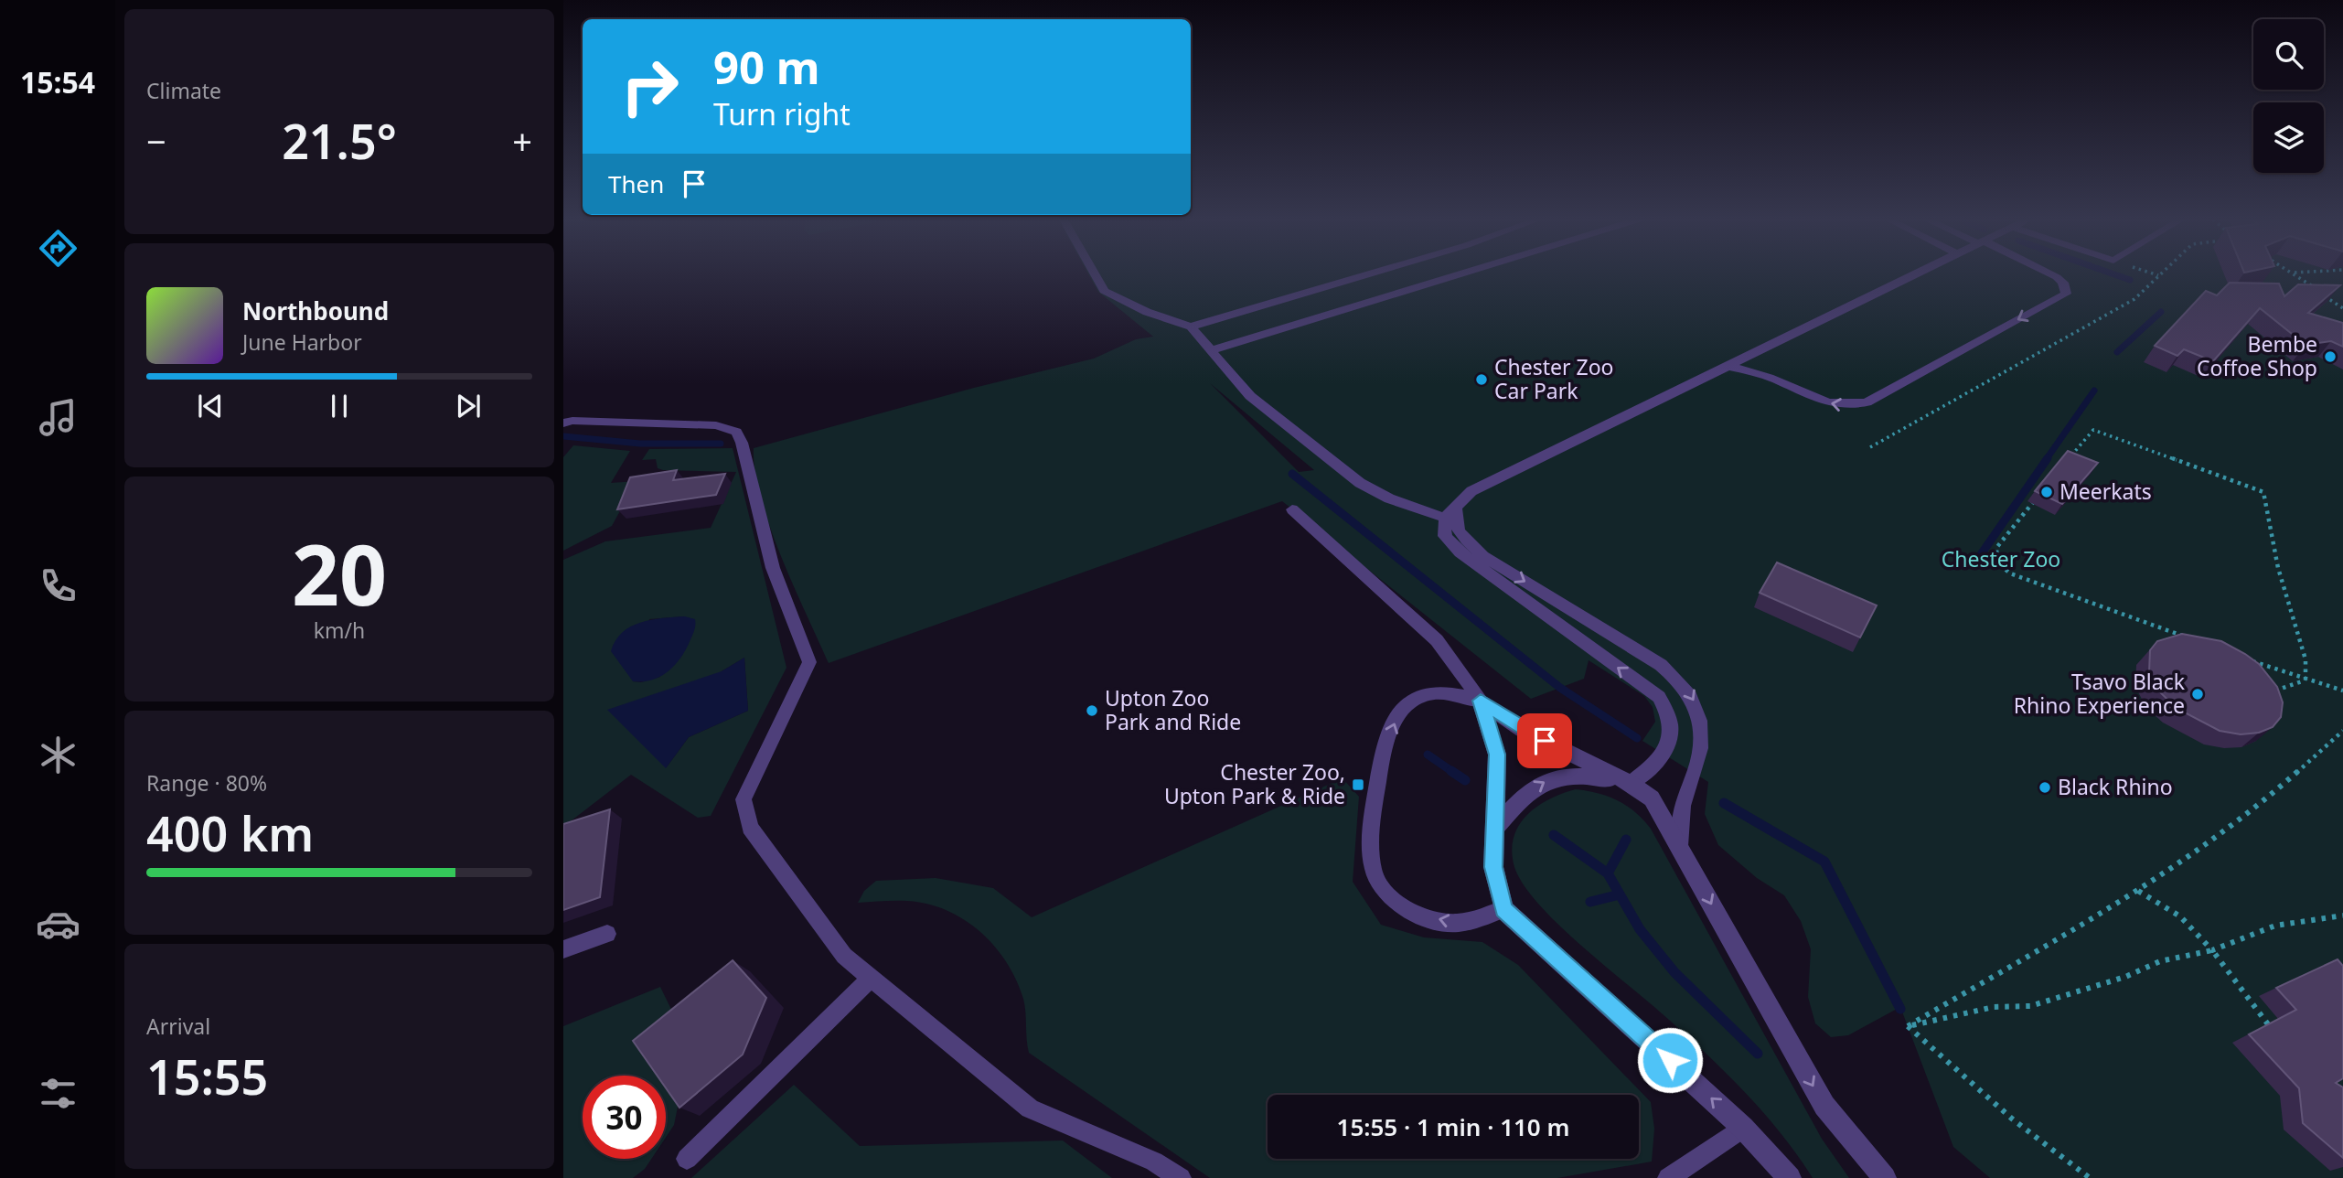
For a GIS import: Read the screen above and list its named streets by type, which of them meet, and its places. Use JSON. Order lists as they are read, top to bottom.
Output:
{
  "parks": ["Chester Zoo"],
  "places": {
    "other": [
      "Bembe Coffoe Shop",
      "Chester Zoo Car Park",
      "Meerkats",
      "Tsavo Black Rhino Experience",
      "Upton Zoo Park and Ride",
      "Black Rhino"
    ],
    "transit": ["Chester Zoo, Upton Park & Ride"]
  },
  "page": {
    "tabs": "15:54",
    "tile": [
      "Climate",
      ["20", "km/h"],
      ["Range · 80%", "400 km"],
      ["Arrival", "15:55"]
    ],
    "turn": ["90 m", "Turn right"],
    "heat": ["−", "21.5°", "+"],
    "then": "Then",
    "song": ["Northbound", "June Harbor"],
    "limit": "30",
    "trip": "15:55 · 1 min · 110 m"
  }
}
